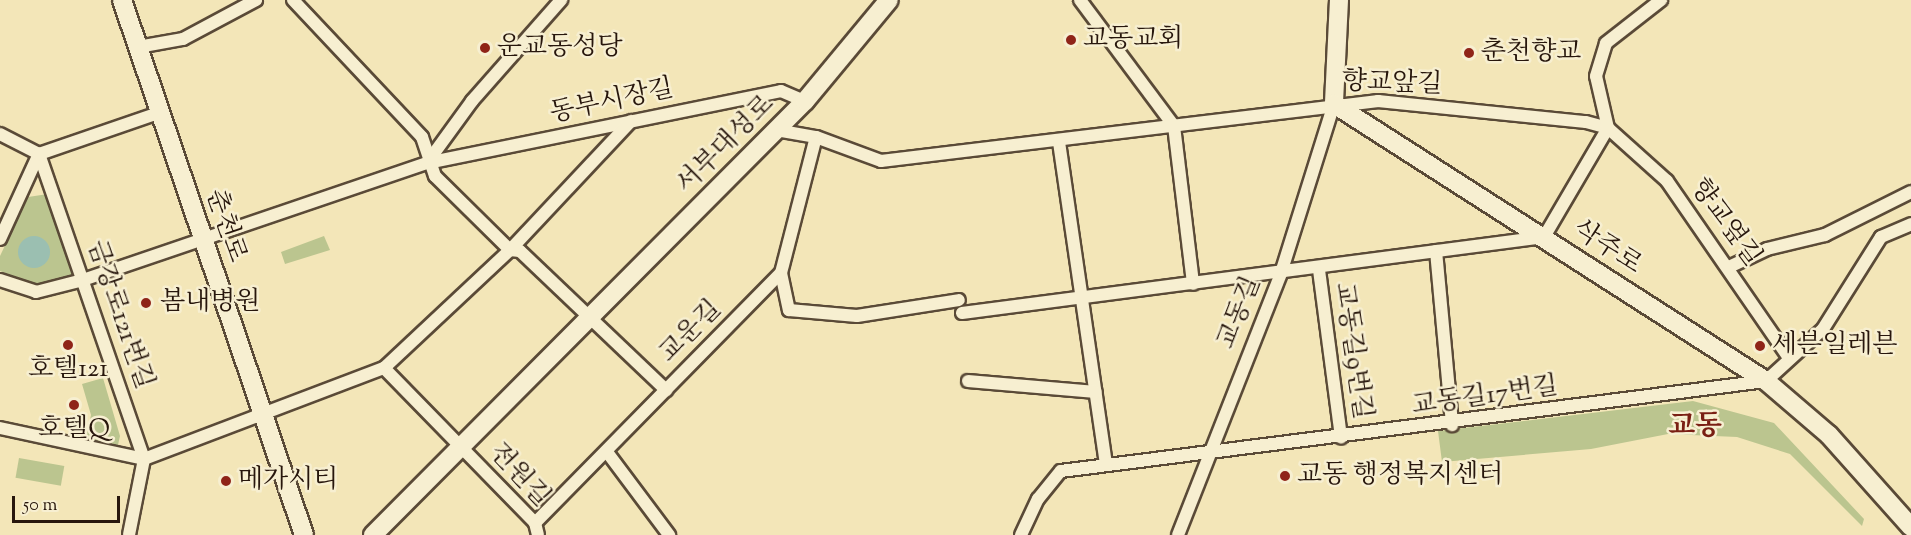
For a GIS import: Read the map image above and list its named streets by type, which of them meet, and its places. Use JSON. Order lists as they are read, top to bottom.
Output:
{
  "streets": {
    "street": [
      "향교앞길",
      "동부시장길",
      "서부대성로",
      "향교옆길",
      "춘천로",
      "삭주로",
      "교동길",
      "금강로121번길",
      "교운길",
      "교동길9번길",
      "교동길17번길",
      "전원길"
    ]
  },
  "crossings": [
    ["향교앞길", "서부대성로"],
    ["향교앞길", "향교옆길"],
    ["향교앞길", "삭주로"],
    ["향교앞길", "교동길"],
    ["동부시장길", "서부대성로"],
    ["동부시장길", "춘천로"],
    ["동부시장길", "금강로121번길"],
    ["서부대성로", "전원길"],
    ["삭주로", "교동길"],
    ["삭주로", "교동길9번길"],
    ["삭주로", "교동길17번길"],
    ["교동길", "교동길9번길"],
    ["교동길", "교동길17번길"],
    ["교운길", "전원길"],
    ["교동길9번길", "교동길17번길"]
  ],
  "districts": ["교동"],
  "places": [
    "교동교회",
    "운교동성당",
    "춘천향교",
    "봄내병원",
    "호텔121",
    "세븐일레븐",
    "호텔Q",
    "교동 행정복지센터",
    "메가시티"
  ],
  "scale_bar": "50 m"
}
